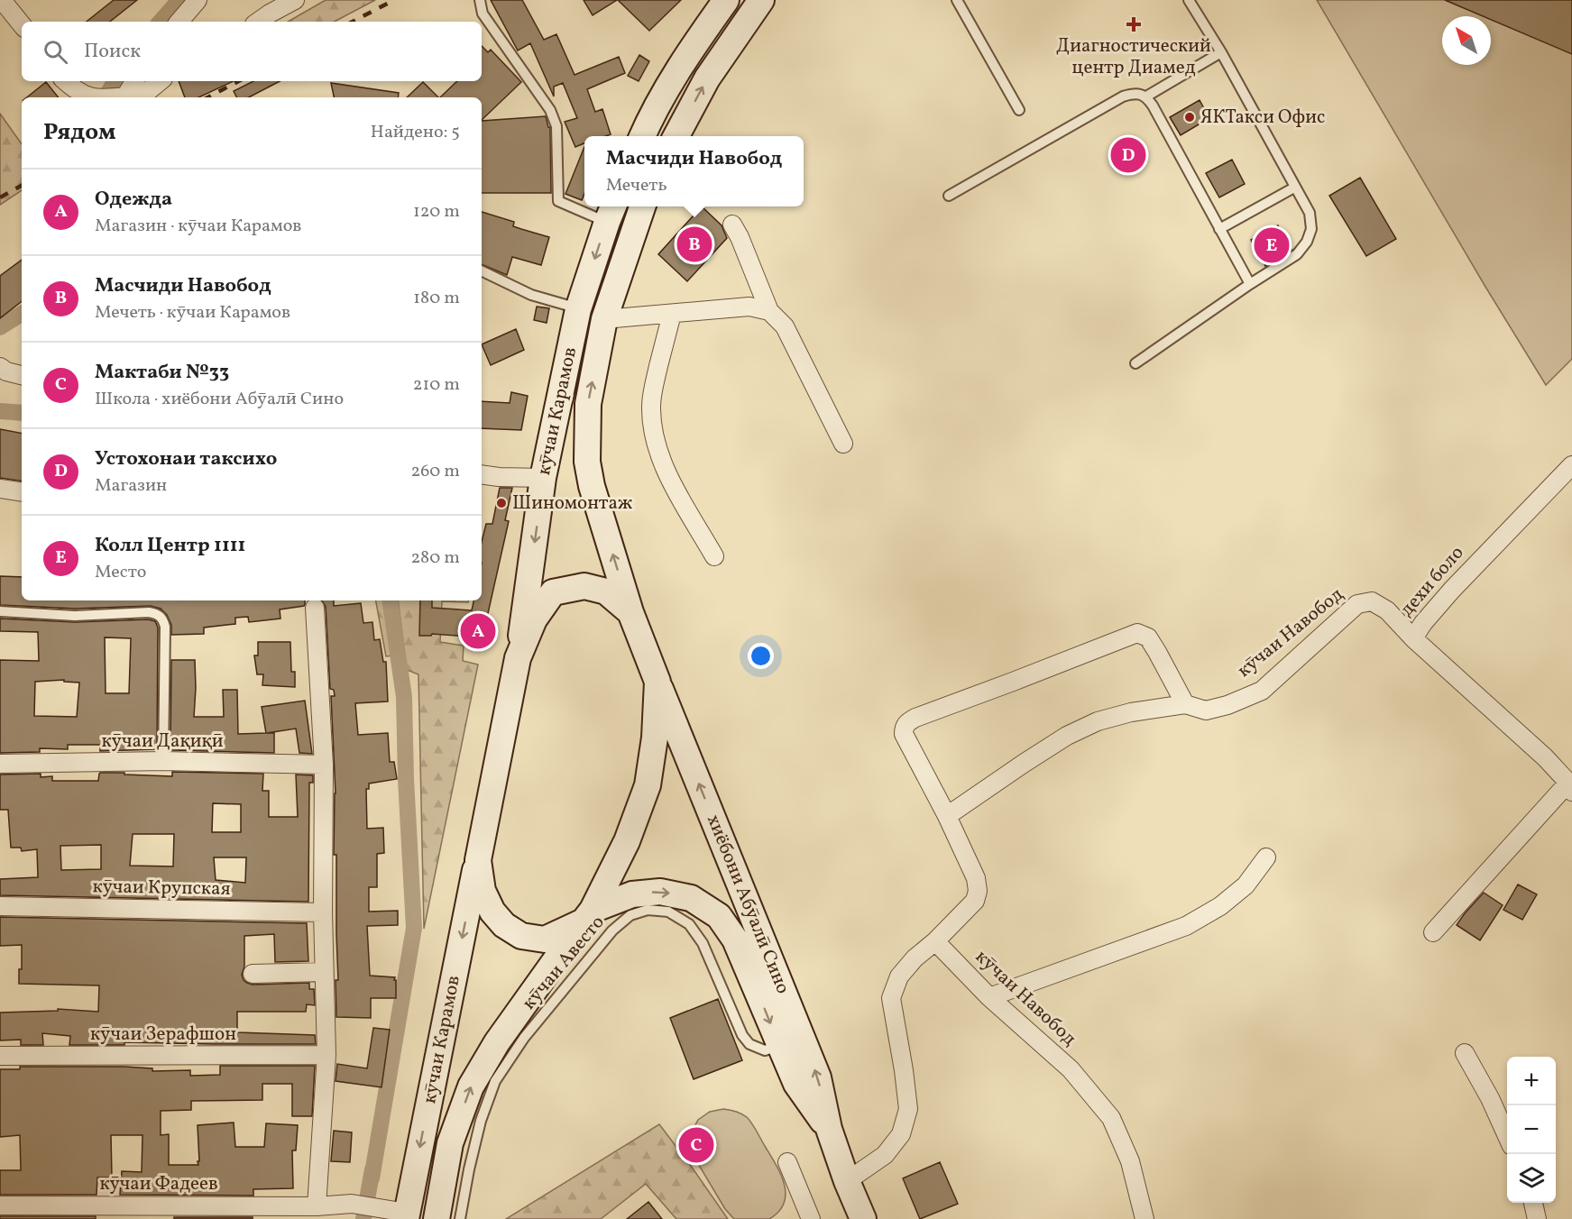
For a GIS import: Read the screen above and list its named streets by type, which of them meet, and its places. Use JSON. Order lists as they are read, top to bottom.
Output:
{
  "streets": {
    "main road": ["кӯчаи Карамов", "хиёбони Абӯалӣ Сино"],
    "street": [
      "дехи боло",
      "кӯчаи Навобод",
      "кӯчаи Дақиқӣ",
      "кӯчаи Крупская",
      "кӯчаи Зерафшон",
      "кӯчаи Фадеев"
    ],
    "lane": ["кӯчаи Авесто"]
  },
  "crossings": [
    ["кӯчаи Карамов", "хиёбони Абӯалӣ Сино"],
    ["кӯчаи Карамов", "кӯчаи Фадеев"],
    ["дехи боло", "кӯчаи Навобод"],
    ["хиёбони Абӯалӣ Сино", "кӯчаи Авесто"]
  ],
  "places": {
    "health": ["Диагностический центр Диамед"],
    "other": ["ЯКТакси Офис", "Шиномонтаж"]
  },
  "north": "top left",
  "page": {
    "search": "Поиск",
    "heading": ["Рядом", "Найдено: 5"],
    "pins": [
      "D",
      "B",
      "E",
      "A",
      "C"
    ],
    "popup": ["Масчиди Навобод", "Мечеть"],
    "list": [
      {
        "mark": "A",
        "name": "Одежда",
        "note": "Магазин · кӯчаи Карамов",
        "value": "120 m"
      },
      {
        "mark": "B",
        "name": "Масчиди Навобод",
        "note": "Мечеть · кӯчаи Карамов",
        "value": "180 m"
      },
      {
        "mark": "C",
        "name": "Мактаби №33",
        "note": "Школа · хиёбони Абӯалӣ Сино",
        "value": "210 m"
      },
      {
        "mark": "D",
        "name": "Устохонаи таксихо",
        "note": "Магазин",
        "value": "260 m"
      },
      {
        "mark": "E",
        "name": "Колл Центр 1111",
        "note": "Место",
        "value": "280 m"
      }
    ],
    "map_buttons": ["+", "−"]
  }
}
